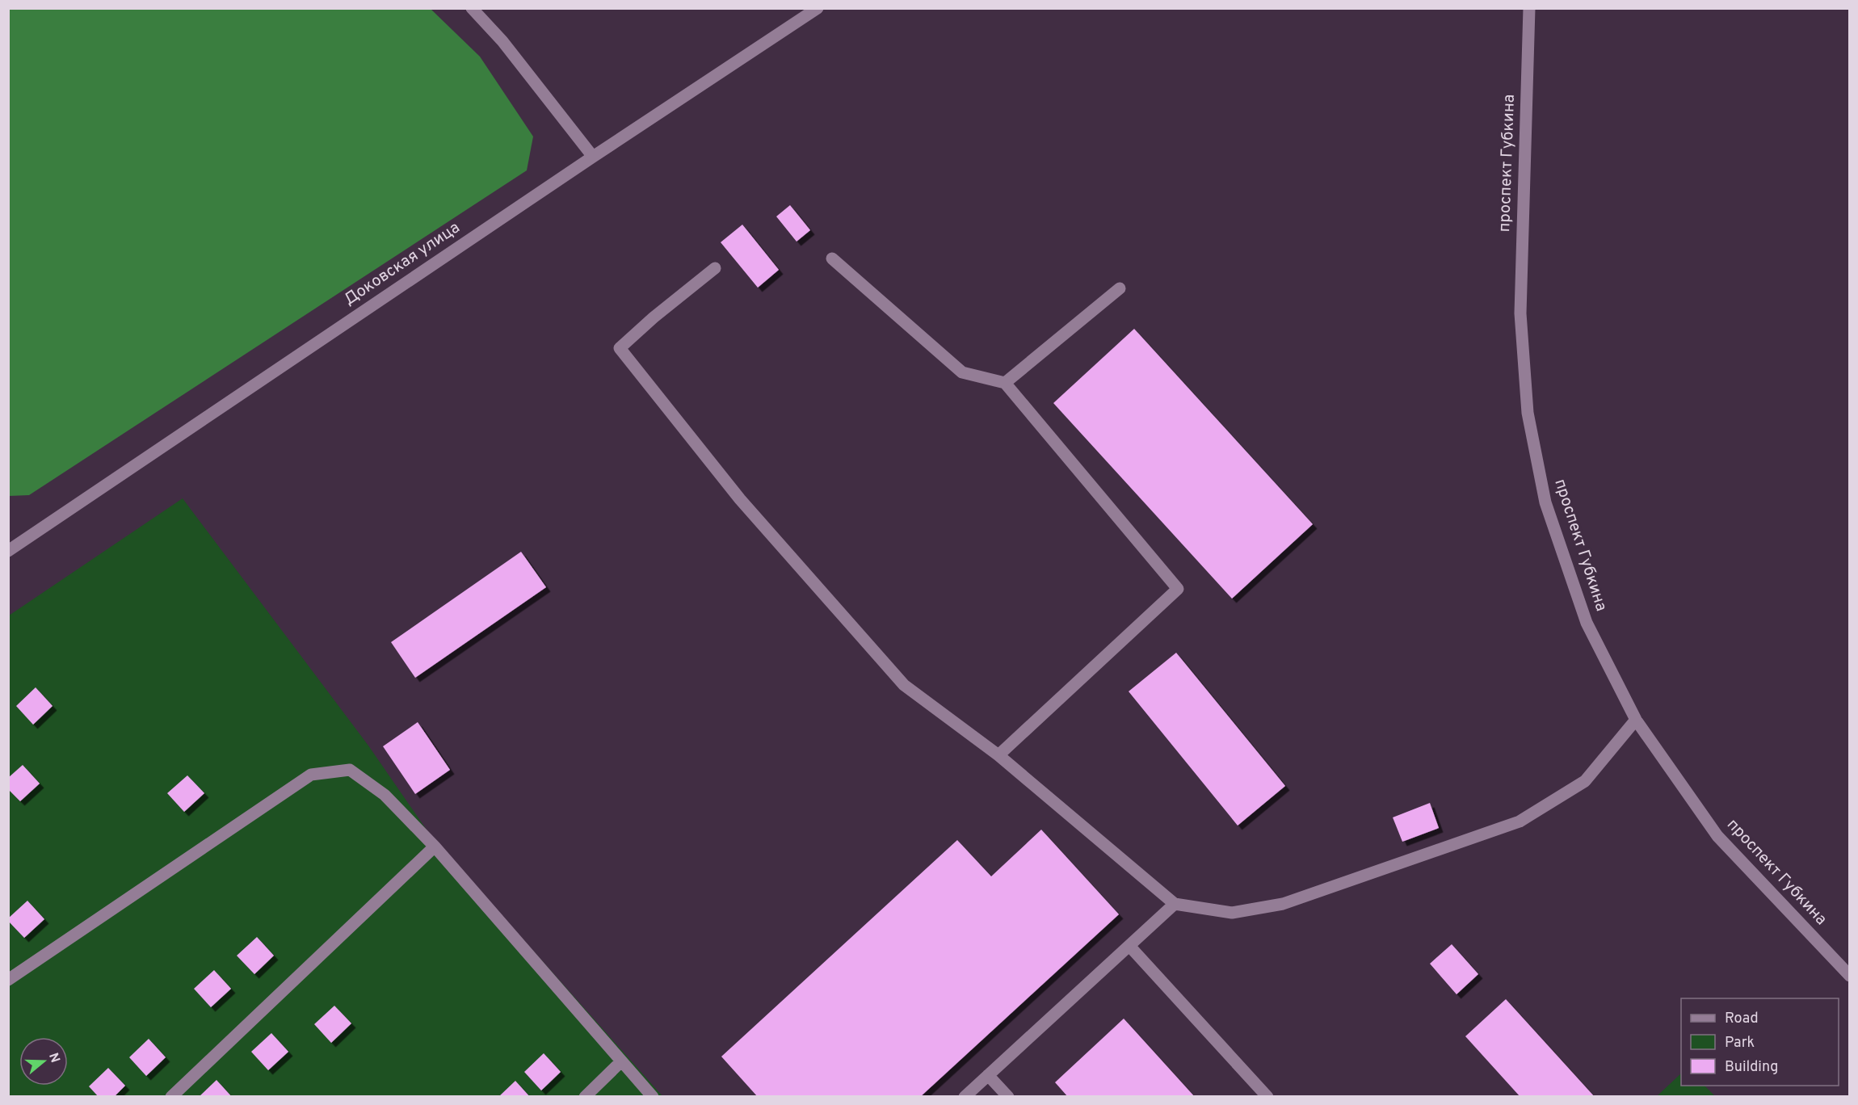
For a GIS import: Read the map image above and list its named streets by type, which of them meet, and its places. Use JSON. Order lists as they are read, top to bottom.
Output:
{
  "streets": {
    "street": ["проспект Губкина", "Доковская улица"]
  },
  "legend": ["Road", "Park", "Building"],
  "north": "right"
}
